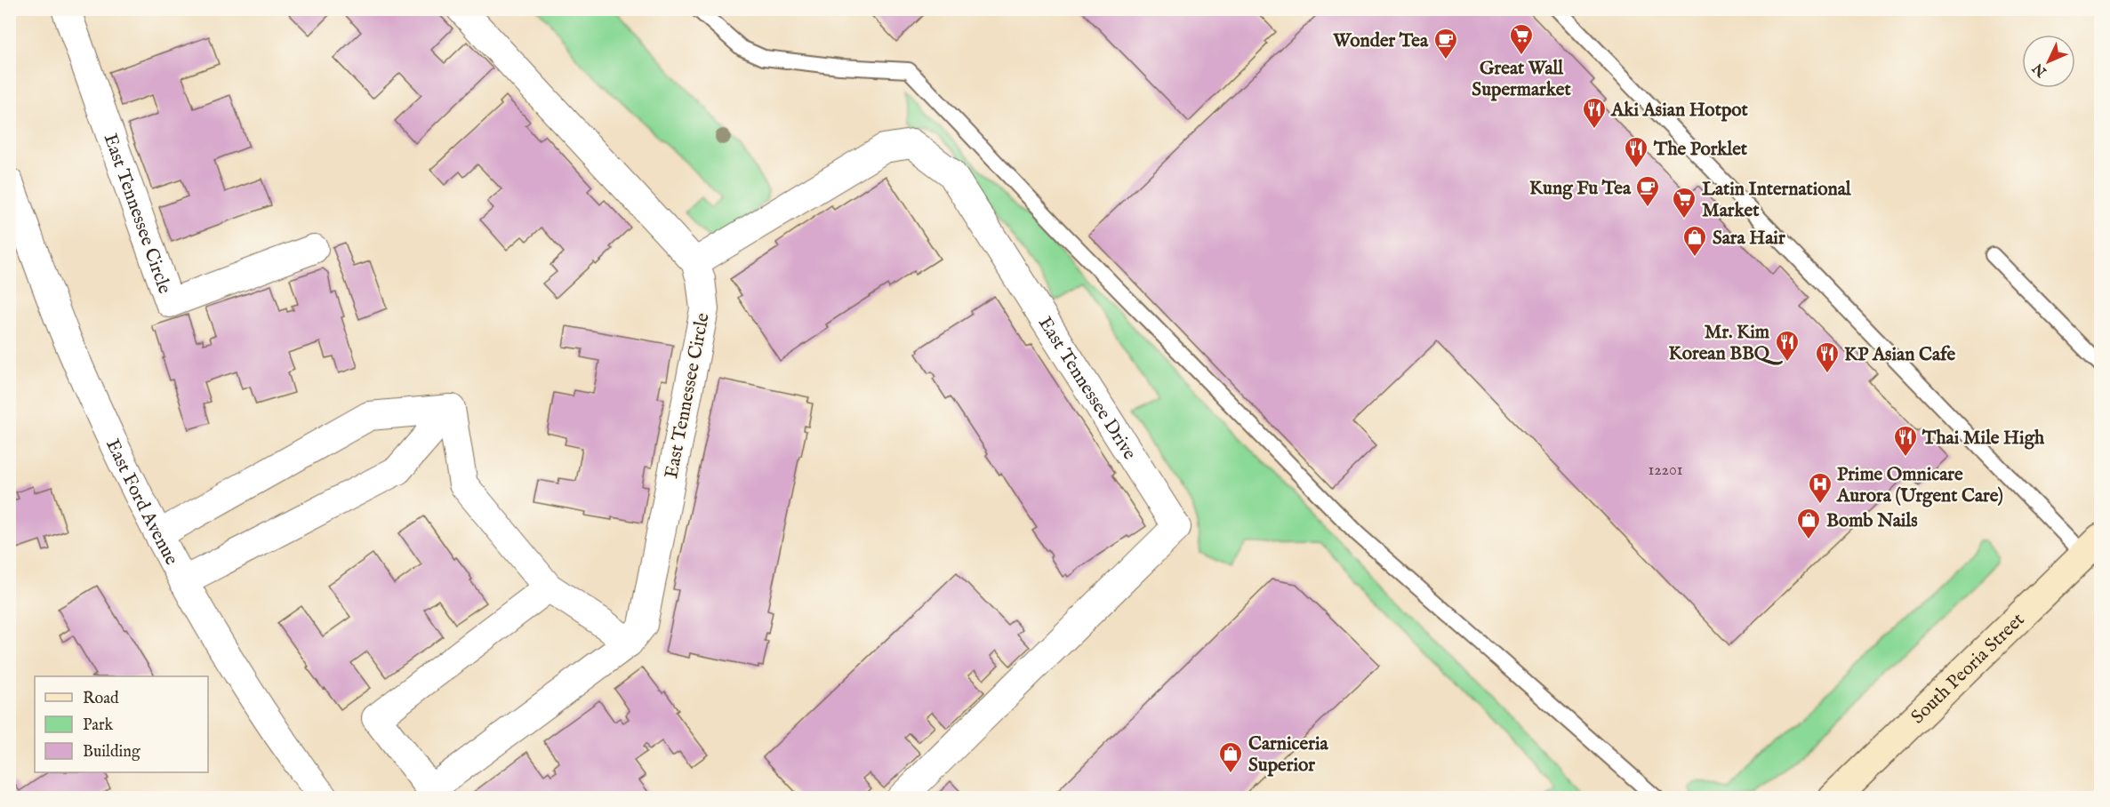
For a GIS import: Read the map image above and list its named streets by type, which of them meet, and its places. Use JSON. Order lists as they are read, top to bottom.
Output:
{
  "streets": {
    "main road": ["South Peoria Street"],
    "street": ["East Tennessee Circle", "East Tennessee Drive", "East Ford Avenue"]
  },
  "crossings": [
    ["East Tennessee Circle", "East Tennessee Drive"]
  ],
  "places": {
    "supermarket": ["Great Wall Supermarket", "Latin International Market"],
    "cafe": ["Wonder Tea", "Kung Fu Tea"],
    "restaurant": [
      "Aki Asian Hotpot",
      "The Porklet",
      "Mr. Kim Korean BBQ",
      "KP Asian Cafe",
      "Thai Mile High"
    ],
    "shop": ["Sara Hair", "Bomb Nails", "Carniceria Superior"],
    "hospital": ["Prime Omnicare Aurora (Urgent Care)"]
  },
  "house_numbers": ["12201"],
  "legend": ["Road", "Park", "Building"],
  "north": "bottom left"
}
